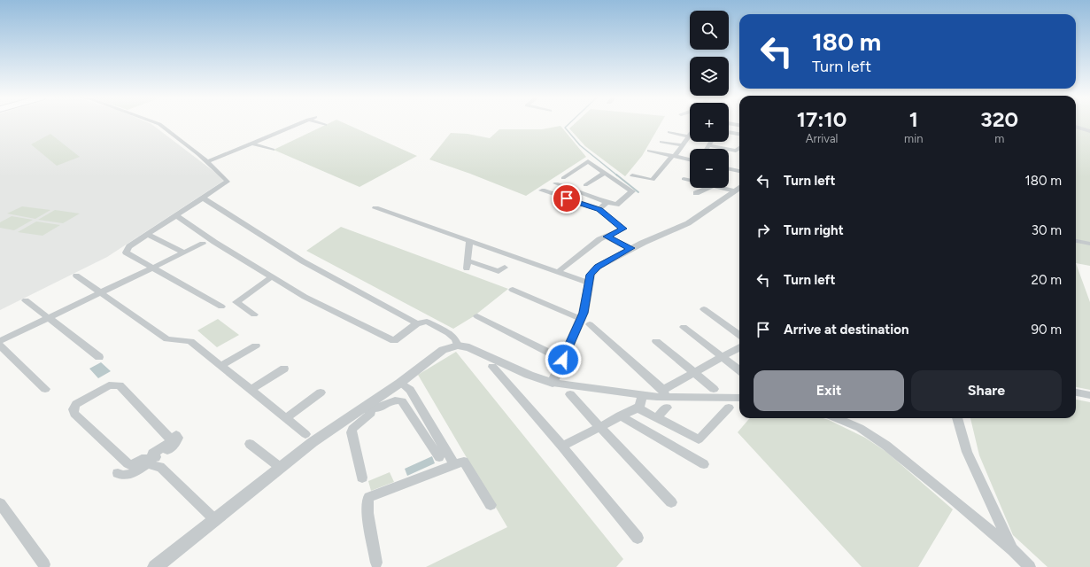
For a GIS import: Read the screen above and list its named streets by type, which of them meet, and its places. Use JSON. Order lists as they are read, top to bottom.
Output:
{
  "page": {
    "map_buttons": ["+", "−"],
    "turn": ["180 m", "Turn left"],
    "eta": [
      "17:10",
      "Arrival",
      "1",
      "min",
      "320",
      "m"
    ],
    "list": [
      {
        "name": "Turn left",
        "value": "180 m"
      },
      {
        "name": "Turn right",
        "value": "30 m"
      },
      {
        "name": "Turn left",
        "value": "20 m"
      },
      {
        "name": "Arrive at destination",
        "value": "90 m"
      }
    ],
    "buttons": ["Exit", "Share"]
  }
}
